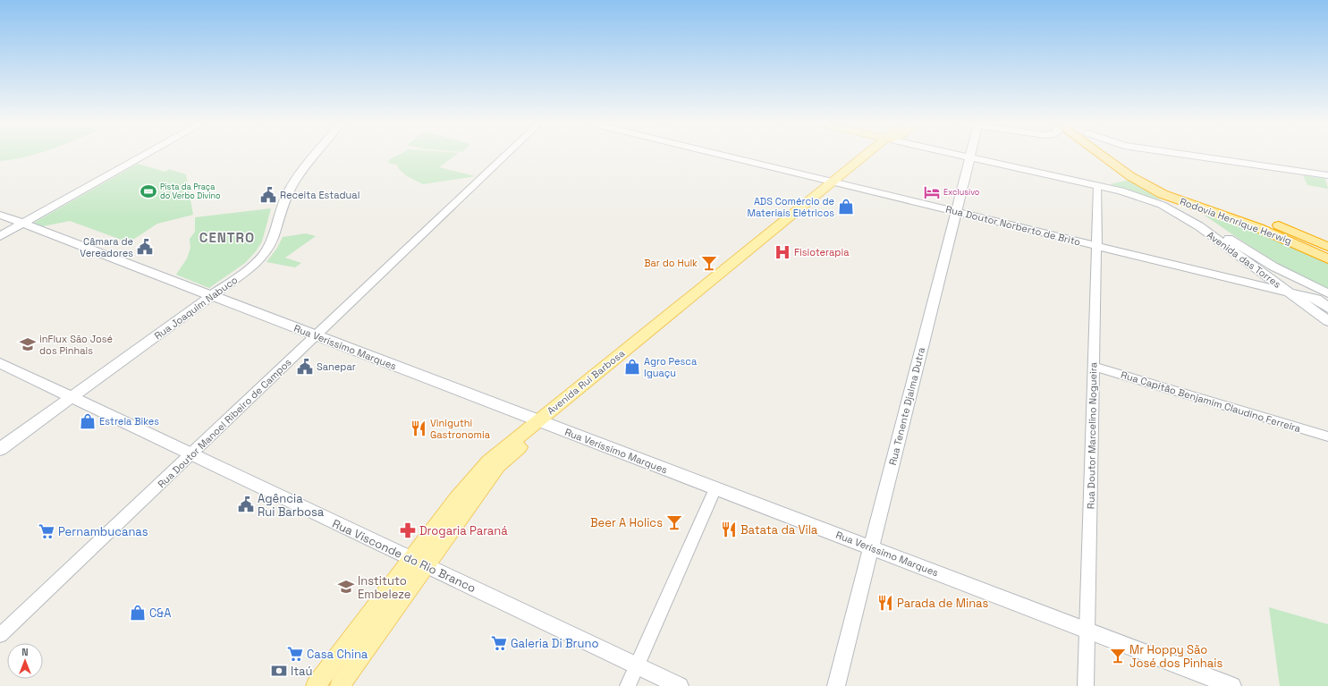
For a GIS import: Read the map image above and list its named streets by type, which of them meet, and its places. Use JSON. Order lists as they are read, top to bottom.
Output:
{
  "streets": {
    "highway": ["Rodovia Henrique Herwig"],
    "main road": [
      "Avenida das Torres",
      "Rua Joaquim Nabuco",
      "Rua Veríssimo Marques",
      "Avenida Rui Barbosa",
      "Rua Tenente Djalma Dutra",
      "Rua Visconde do Rio Branco"
    ],
    "street": [
      "Rua Doutor Norberto de Brito",
      "Rua Capitão Benjamim Claudino Ferreira",
      "Rua Doutor Manoel Ribeiro de Campos",
      "Rua Doutor Marcelino Nogueira"
    ]
  },
  "crossings": [
    ["Rua Doutor Norberto de Brito", "Avenida das Torres"],
    ["Rua Doutor Norberto de Brito", "Avenida Rui Barbosa"],
    ["Rua Doutor Norberto de Brito", "Rua Tenente Djalma Dutra"],
    ["Rua Doutor Norberto de Brito", "Rua Doutor Marcelino Nogueira"],
    ["Rua Joaquim Nabuco", "Rua Veríssimo Marques"],
    ["Rua Joaquim Nabuco", "Rua Visconde do Rio Branco"],
    ["Rua Veríssimo Marques", "Avenida Rui Barbosa"],
    ["Rua Veríssimo Marques", "Rua Tenente Djalma Dutra"],
    ["Rua Veríssimo Marques", "Rua Doutor Manoel Ribeiro de Campos"],
    ["Rua Veríssimo Marques", "Rua Doutor Marcelino Nogueira"],
    ["Avenida Rui Barbosa", "Rua Visconde do Rio Branco"],
    ["Rua Capitão Benjamim Claudino Ferreira", "Rua Doutor Marcelino Nogueira"],
    ["Rua Doutor Manoel Ribeiro de Campos", "Rua Visconde do Rio Branco"]
  ],
  "districts": ["CENTRO"],
  "places": {
    "sports": ["Pista da Praça do Verbo Divino"],
    "hotel": ["Exclusivo"],
    "public building": [
      "Receita Estadual",
      "Câmara de Vereadores",
      "Sanepar",
      "Agência Rui Barbosa"
    ],
    "shop": [
      "ADS Comércio de Materiais Elétricos",
      "Agro Pesca Iguaçu",
      "Estrela Bikes",
      "C&A"
    ],
    "hospital": ["Fisioterapia"],
    "bar": ["Bar do Hulk", "Beer A Holics", "Mr Hoppy São José dos Pinhais"],
    "school or university": ["inFlux São José dos Pinhais", "Instituto Embeleze"],
    "restaurant": ["Viniguthi Gastronomia", "Batata da Vila", "Parada de Minas"],
    "pharmacy": ["Drogaria Paraná"],
    "supermarket": ["Pernambucanas", "Galeria Di Bruno", "Casa China"],
    "bank": ["Itaú"]
  },
  "north": "top"
}
